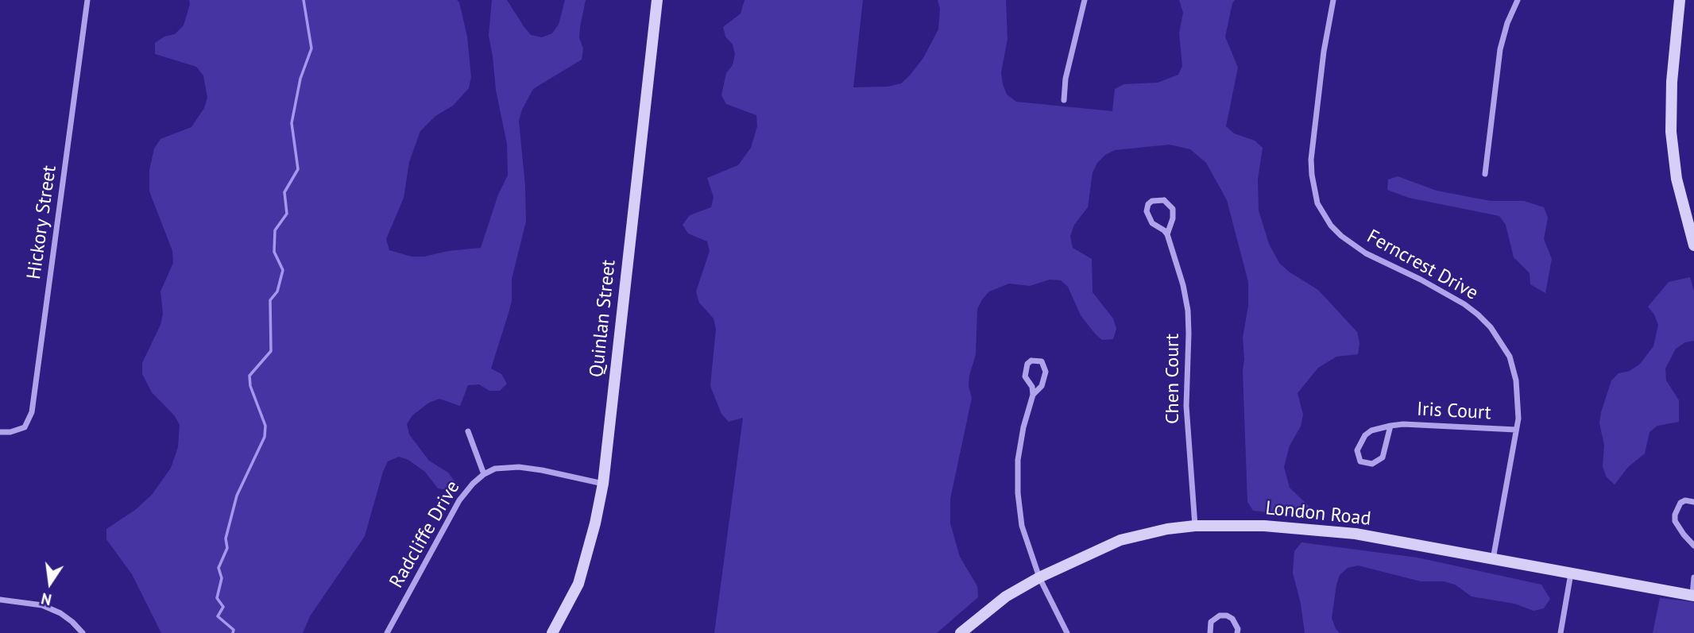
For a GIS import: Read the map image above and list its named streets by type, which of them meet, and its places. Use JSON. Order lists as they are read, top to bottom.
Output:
{
  "streets": {
    "street": [
      "Hickory Street",
      "Ferncrest Drive",
      "Quinlan Street",
      "Chen Court",
      "Iris Court",
      "London Road",
      "Radcliffe Drive"
    ]
  },
  "crossings": [
    ["Ferncrest Drive", "Iris Court"],
    ["Ferncrest Drive", "London Road"],
    ["Quinlan Street", "Radcliffe Drive"],
    ["Chen Court", "London Road"]
  ],
  "north": "bottom"
}
